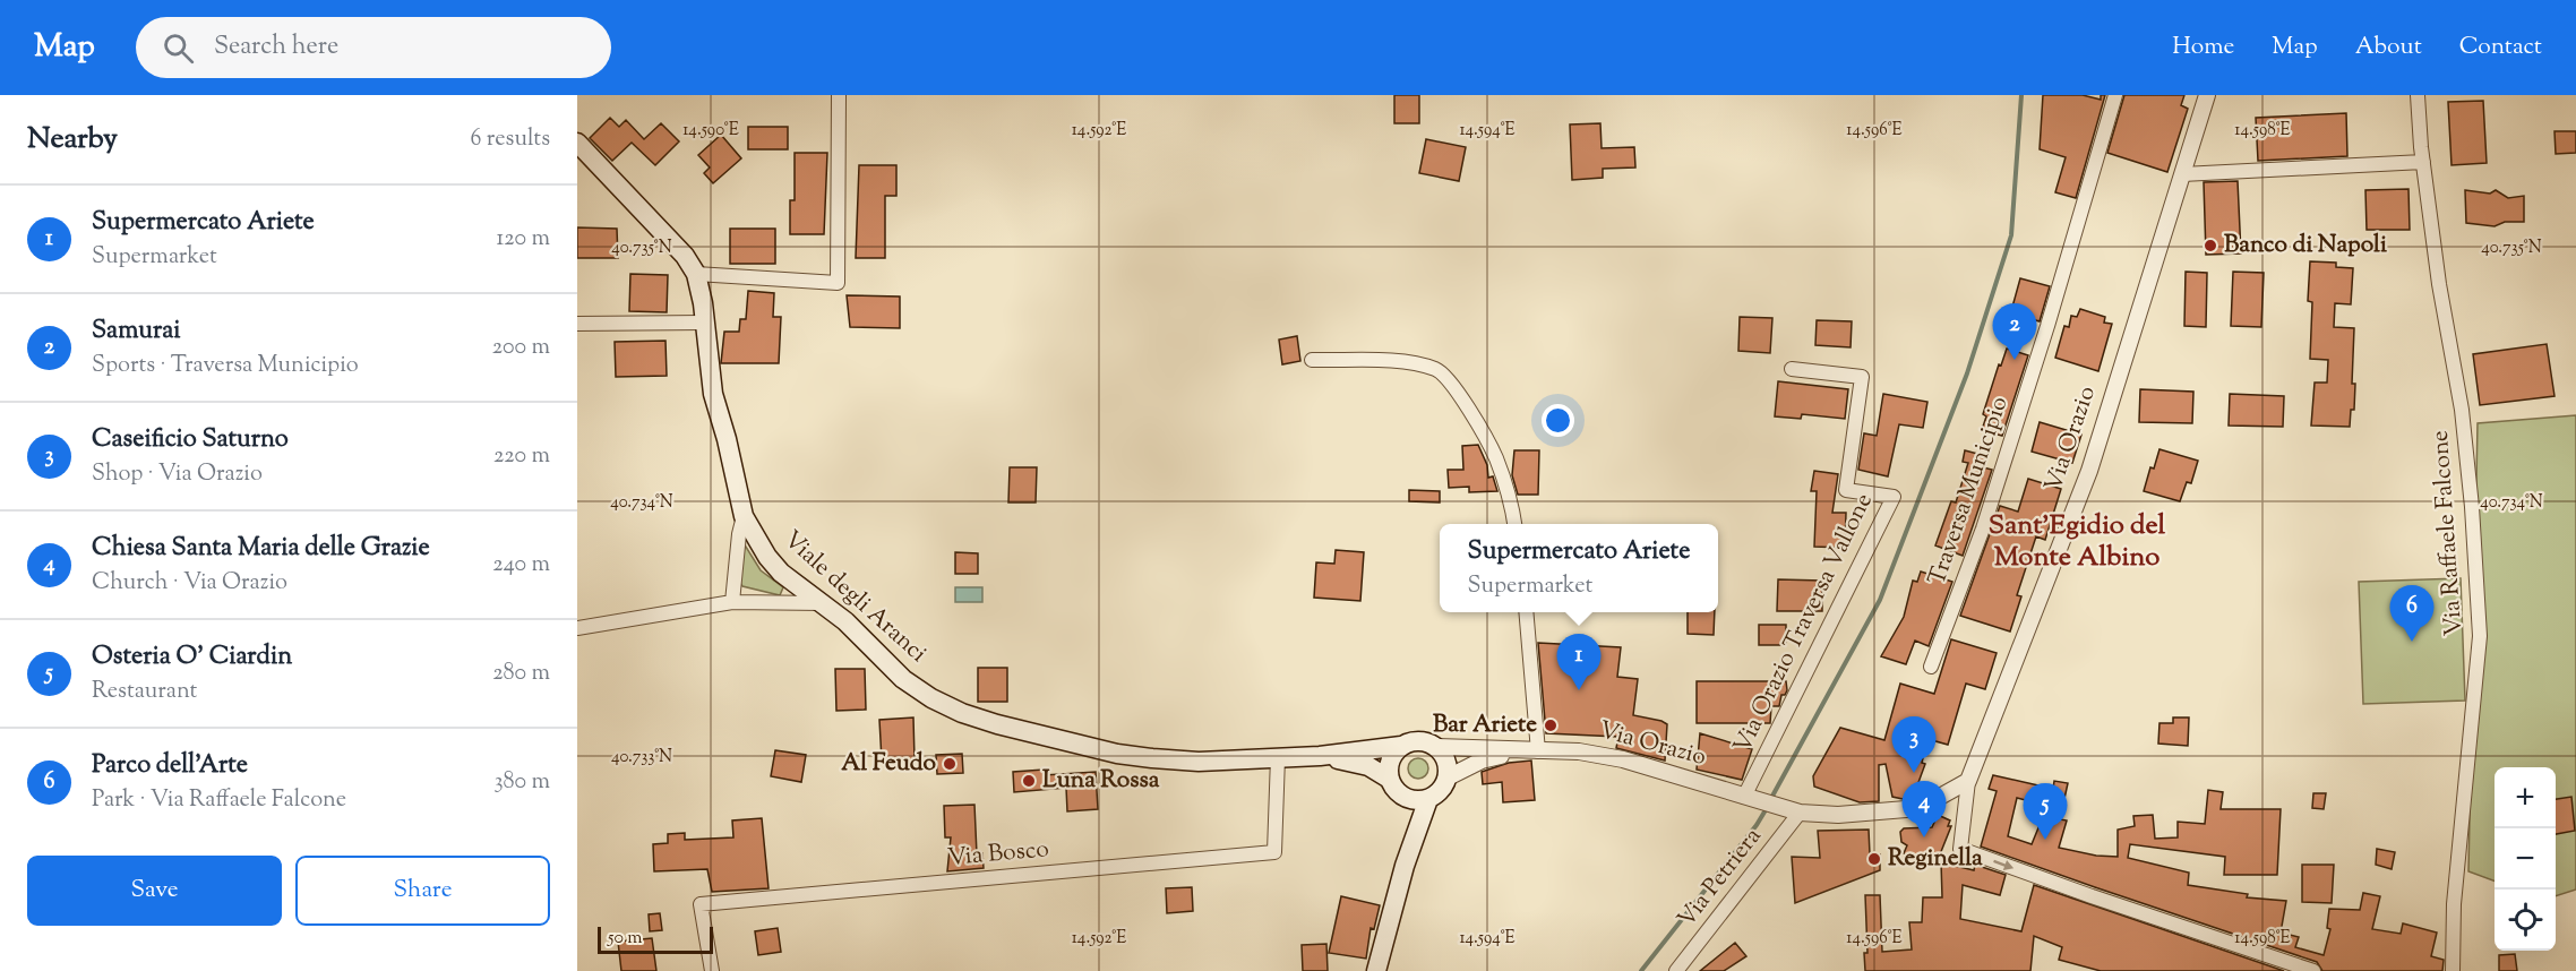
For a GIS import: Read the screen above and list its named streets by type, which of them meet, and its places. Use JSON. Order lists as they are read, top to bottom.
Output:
{
  "streets": {
    "main road": ["Viale degli Aranci"],
    "street": [
      "Via Orazio",
      "Traversa Municipio",
      "Via Raffaele Falcone",
      "Via Orazio Traversa Vallone",
      "Via Bosco",
      "Via Petriera"
    ]
  },
  "crossings": [
    ["Via Orazio", "Via Orazio Traversa Vallone"],
    ["Via Orazio", "Via Petriera"],
    ["Viale degli Aranci", "Via Bosco"]
  ],
  "districts": ["Sant'Egidio del Monte Albino"],
  "places": [
    "Banco di Napoli",
    "Bar Ariete",
    "Al Feudo",
    "Luna Rossa",
    "Reginella"
  ],
  "scale_bar": "50 m",
  "page": {
    "header": "Map",
    "search": "Search here",
    "nav": [
      "Home",
      "Map",
      "About",
      "Contact"
    ],
    "heading": ["Nearby", "6 results"],
    "list": [
      {
        "mark": "1",
        "name": "Supermercato Ariete",
        "note": "Supermarket",
        "value": "120 m"
      },
      {
        "mark": "2",
        "name": "Samurai",
        "note": "Sports · Traversa Municipio",
        "value": "200 m"
      },
      {
        "mark": "3",
        "name": "Caseificio Saturno",
        "note": "Shop · Via Orazio",
        "value": "220 m"
      },
      {
        "mark": "4",
        "name": "Chiesa Santa Maria delle Grazie",
        "note": "Church · Via Orazio",
        "value": "240 m"
      },
      {
        "mark": "5",
        "name": "Osteria O' Ciardin",
        "note": "Restaurant",
        "value": "280 m"
      },
      {
        "mark": "6",
        "name": "Parco dell'Arte",
        "note": "Park · Via Raffaele Falcone",
        "value": "380 m"
      }
    ],
    "pins": [
      "2",
      "6",
      "1",
      "3",
      "4",
      "5"
    ],
    "popup": ["Supermercato Ariete", "Supermarket"],
    "map_buttons": ["+", "−"],
    "buttons": ["Save", "Share"],
    "scale": "50 m"
  },
  "coordinates": [
    "14.590°E",
    "14.592°E",
    "14.594°E",
    "14.596°E",
    "14.598°E",
    "40.735°N",
    "40.734°N",
    "40.733°N"
  ]
}
